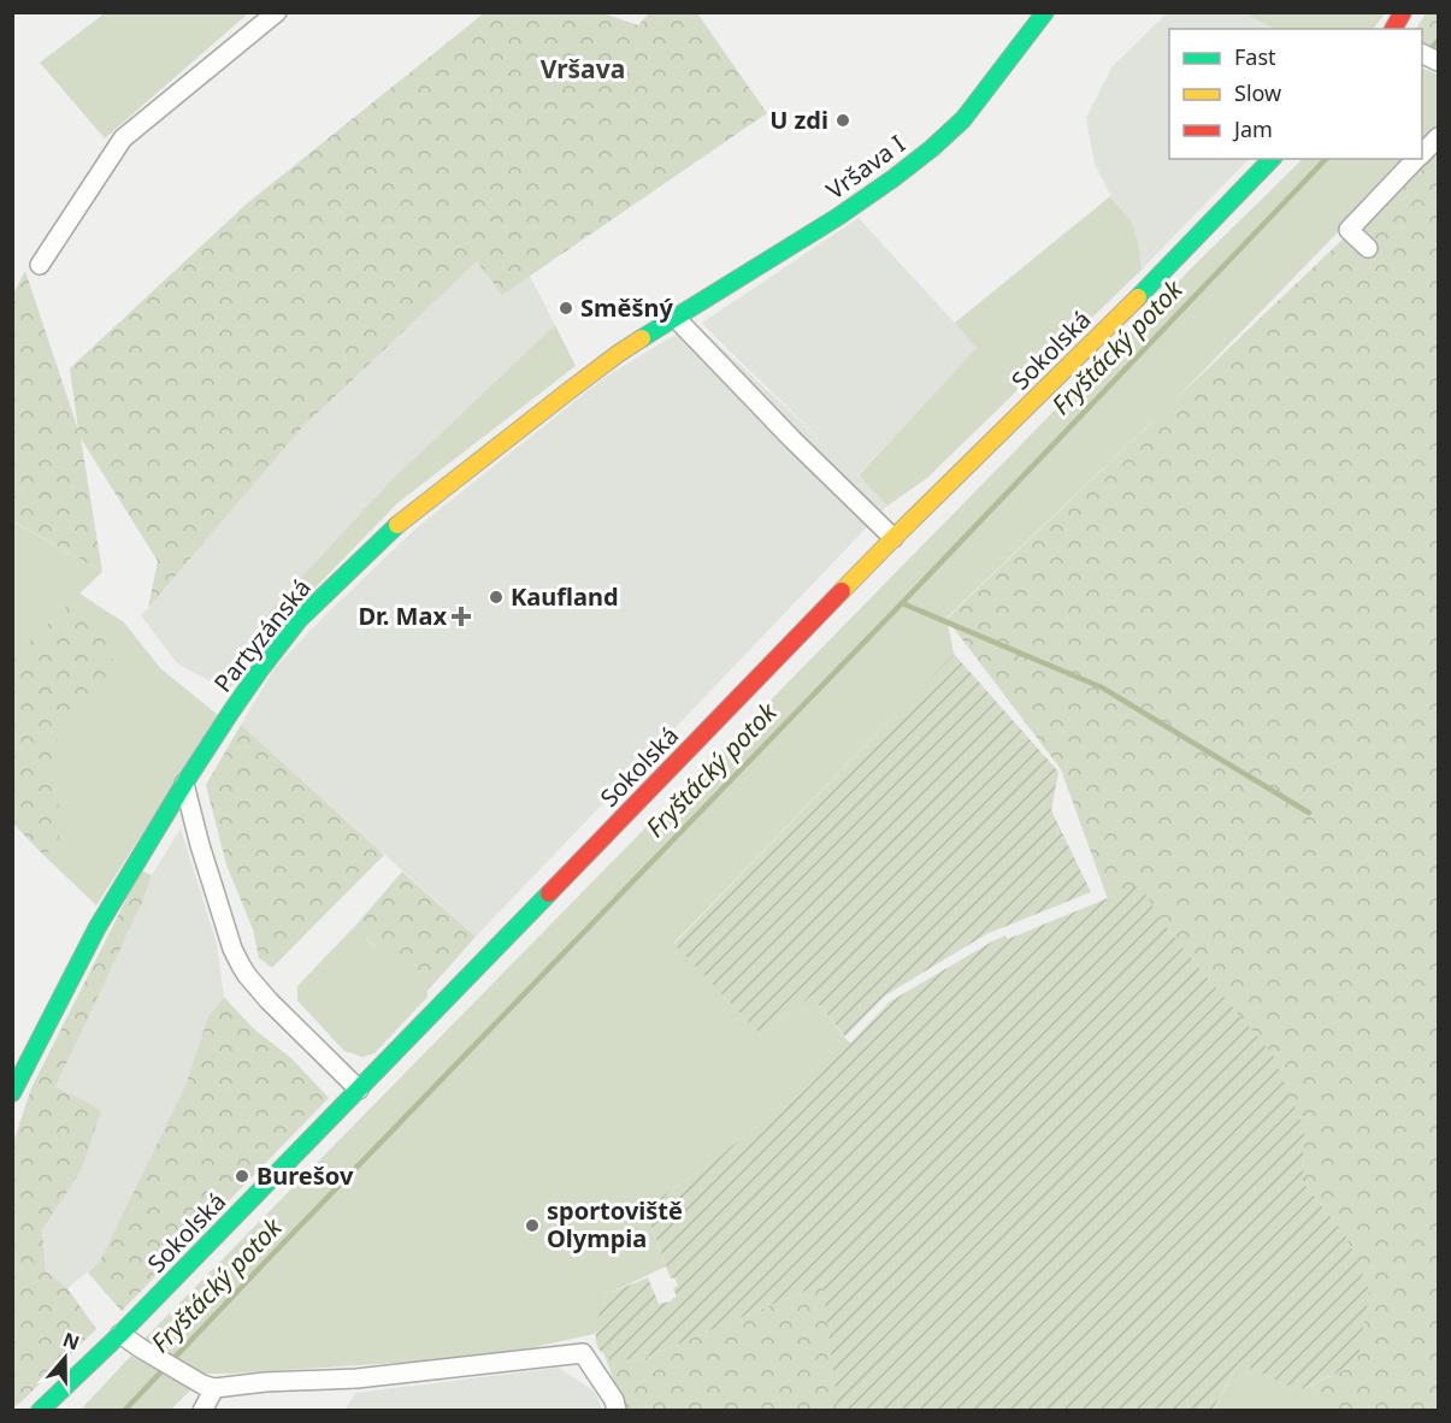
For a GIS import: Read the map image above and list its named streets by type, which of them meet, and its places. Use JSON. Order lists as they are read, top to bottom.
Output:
{
  "streets": {
    "main road": ["Vršava I", "Sokolská", "Partyzánská"]
  },
  "crossings": [
    ["Vršava I", "Partyzánská"]
  ],
  "districts": ["Vršava"],
  "water": ["Fryštácký potok"],
  "places": {
    "other": [
      "U zdi",
      "Směšný",
      "Kaufland",
      "Burešov",
      "sportoviště Olympia"
    ],
    "health": ["Dr. Max"]
  },
  "legend": ["Fast", "Slow", "Jam"],
  "north": "top"
}
